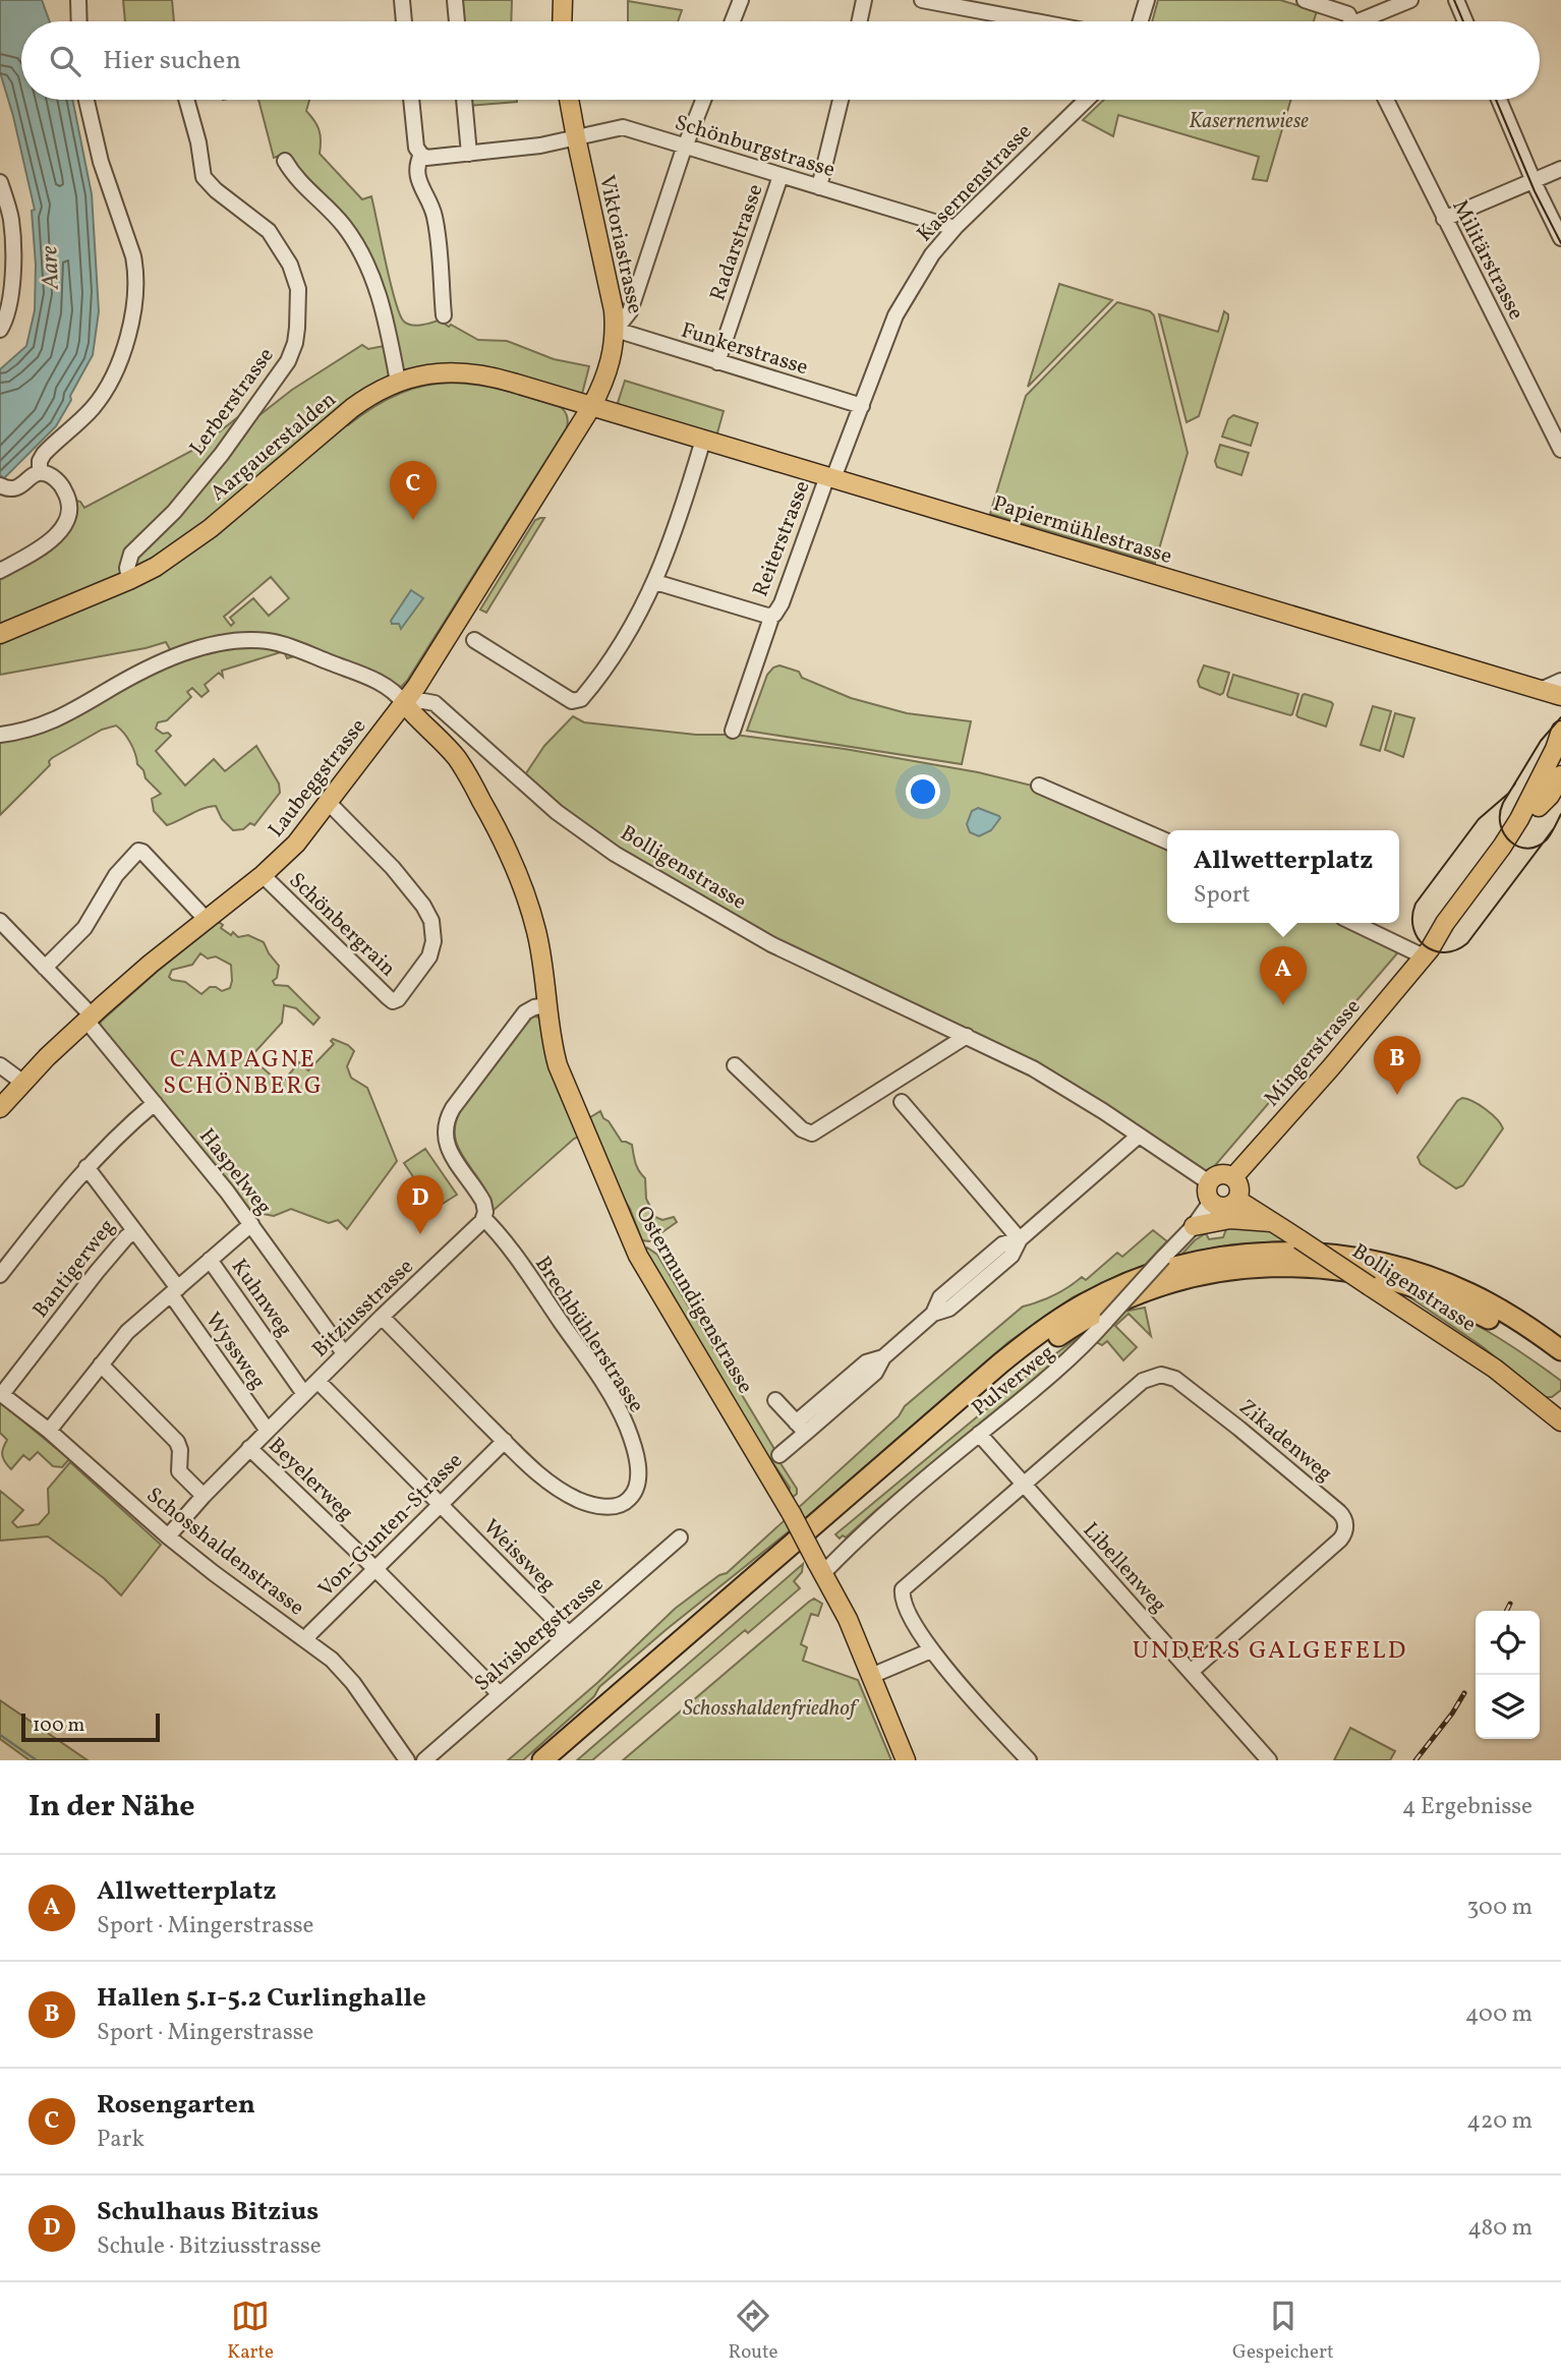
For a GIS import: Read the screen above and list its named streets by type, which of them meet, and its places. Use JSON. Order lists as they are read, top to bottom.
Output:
{
  "streets": {
    "main road": [
      "Viktoriastrasse",
      "Aargauerstalden",
      "Papiermühlestrasse",
      "Laubeggstrasse",
      "Bolligenstrasse",
      "Mingerstrasse",
      "Ostermundigenstrasse"
    ],
    "street": [
      "Schönburgstrasse",
      "Kasernenstrasse",
      "Radarstrasse",
      "Militärstrasse",
      "Funkerstrasse",
      "Lerberstrasse",
      "Reiterstrasse",
      "Schönbergrain",
      "Haspelweg",
      "Bantigerweg",
      "Kuhnweg",
      "Bitziusstrasse",
      "Brechbühlerstrasse",
      "Wyssweg",
      "Pulverweg",
      "Zikadenweg",
      "Beyelerweg",
      "Von-Gunten-Strasse",
      "Schosshaldenstrasse",
      "Weissweg",
      "Libellenweg",
      "Salvisbergstrasse"
    ]
  },
  "crossings": [
    ["Schönburgstrasse", "Kasernenstrasse"],
    ["Schönburgstrasse", "Radarstrasse"],
    ["Schönburgstrasse", "Viktoriastrasse"],
    ["Kasernenstrasse", "Funkerstrasse"],
    ["Kasernenstrasse", "Papiermühlestrasse"],
    ["Kasernenstrasse", "Reiterstrasse"],
    ["Radarstrasse", "Funkerstrasse"],
    ["Viktoriastrasse", "Funkerstrasse"],
    ["Viktoriastrasse", "Aargauerstalden"],
    ["Viktoriastrasse", "Papiermühlestrasse"],
    ["Viktoriastrasse", "Laubeggstrasse"],
    ["Lerberstrasse", "Aargauerstalden"],
    ["Aargauerstalden", "Papiermühlestrasse"],
    ["Aargauerstalden", "Laubeggstrasse"],
    ["Papiermühlestrasse", "Reiterstrasse"],
    ["Papiermühlestrasse", "Laubeggstrasse"],
    ["Laubeggstrasse", "Bolligenstrasse"],
    ["Laubeggstrasse", "Schönbergrain"],
    ["Laubeggstrasse", "Haspelweg"],
    ["Laubeggstrasse", "Ostermundigenstrasse"],
    ["Bolligenstrasse", "Mingerstrasse"],
    ["Bolligenstrasse", "Ostermundigenstrasse"],
    ["Bolligenstrasse", "Pulverweg"],
    ["Mingerstrasse", "Pulverweg"],
    ["Haspelweg", "Bitziusstrasse"],
    ["Bantigerweg", "Wyssweg"],
    ["Bantigerweg", "Schosshaldenstrasse"],
    ["Kuhnweg", "Bitziusstrasse"],
    ["Ostermundigenstrasse", "Pulverweg"],
    ["Bitziusstrasse", "Brechbühlerstrasse"],
    ["Bitziusstrasse", "Wyssweg"],
    ["Bitziusstrasse", "Beyelerweg"],
    ["Bitziusstrasse", "Schosshaldenstrasse"],
    ["Bitziusstrasse", "Weissweg"],
    ["Brechbühlerstrasse", "Von-Gunten-Strasse"],
    ["Pulverweg", "Libellenweg"],
    ["Zikadenweg", "Libellenweg"],
    ["Beyelerweg", "Von-Gunten-Strasse"],
    ["Beyelerweg", "Salvisbergstrasse"],
    ["Von-Gunten-Strasse", "Schosshaldenstrasse"],
    ["Von-Gunten-Strasse", "Weissweg"],
    ["Weissweg", "Salvisbergstrasse"]
  ],
  "districts": ["CAMPAGNE SCHÖNBERG", "UNDERS GALGEFELD"],
  "water": ["Aare"],
  "parks": ["Kasernenwiese", "Schosshaldenfriedhof"],
  "scale_bar": "100 m",
  "page": {
    "search": "Hier suchen",
    "pins": [
      "C",
      "A",
      "B",
      "D"
    ],
    "popup": ["Allwetterplatz", "Sport"],
    "scale": "100 m",
    "heading": ["In der Nähe", "4 Ergebnisse"],
    "list": [
      {
        "mark": "A",
        "name": "Allwetterplatz",
        "note": "Sport · Mingerstrasse",
        "value": "300 m"
      },
      {
        "mark": "B",
        "name": "Hallen 5.1-5.2 Curlinghalle",
        "note": "Sport · Mingerstrasse",
        "value": "400 m"
      },
      {
        "mark": "C",
        "name": "Rosengarten",
        "note": "Park",
        "value": "420 m"
      },
      {
        "mark": "D",
        "name": "Schulhaus Bitzius",
        "note": "Schule · Bitziusstrasse",
        "value": "480 m"
      }
    ],
    "nav": ["Karte", "Route", "Gespeichert"]
  }
}
